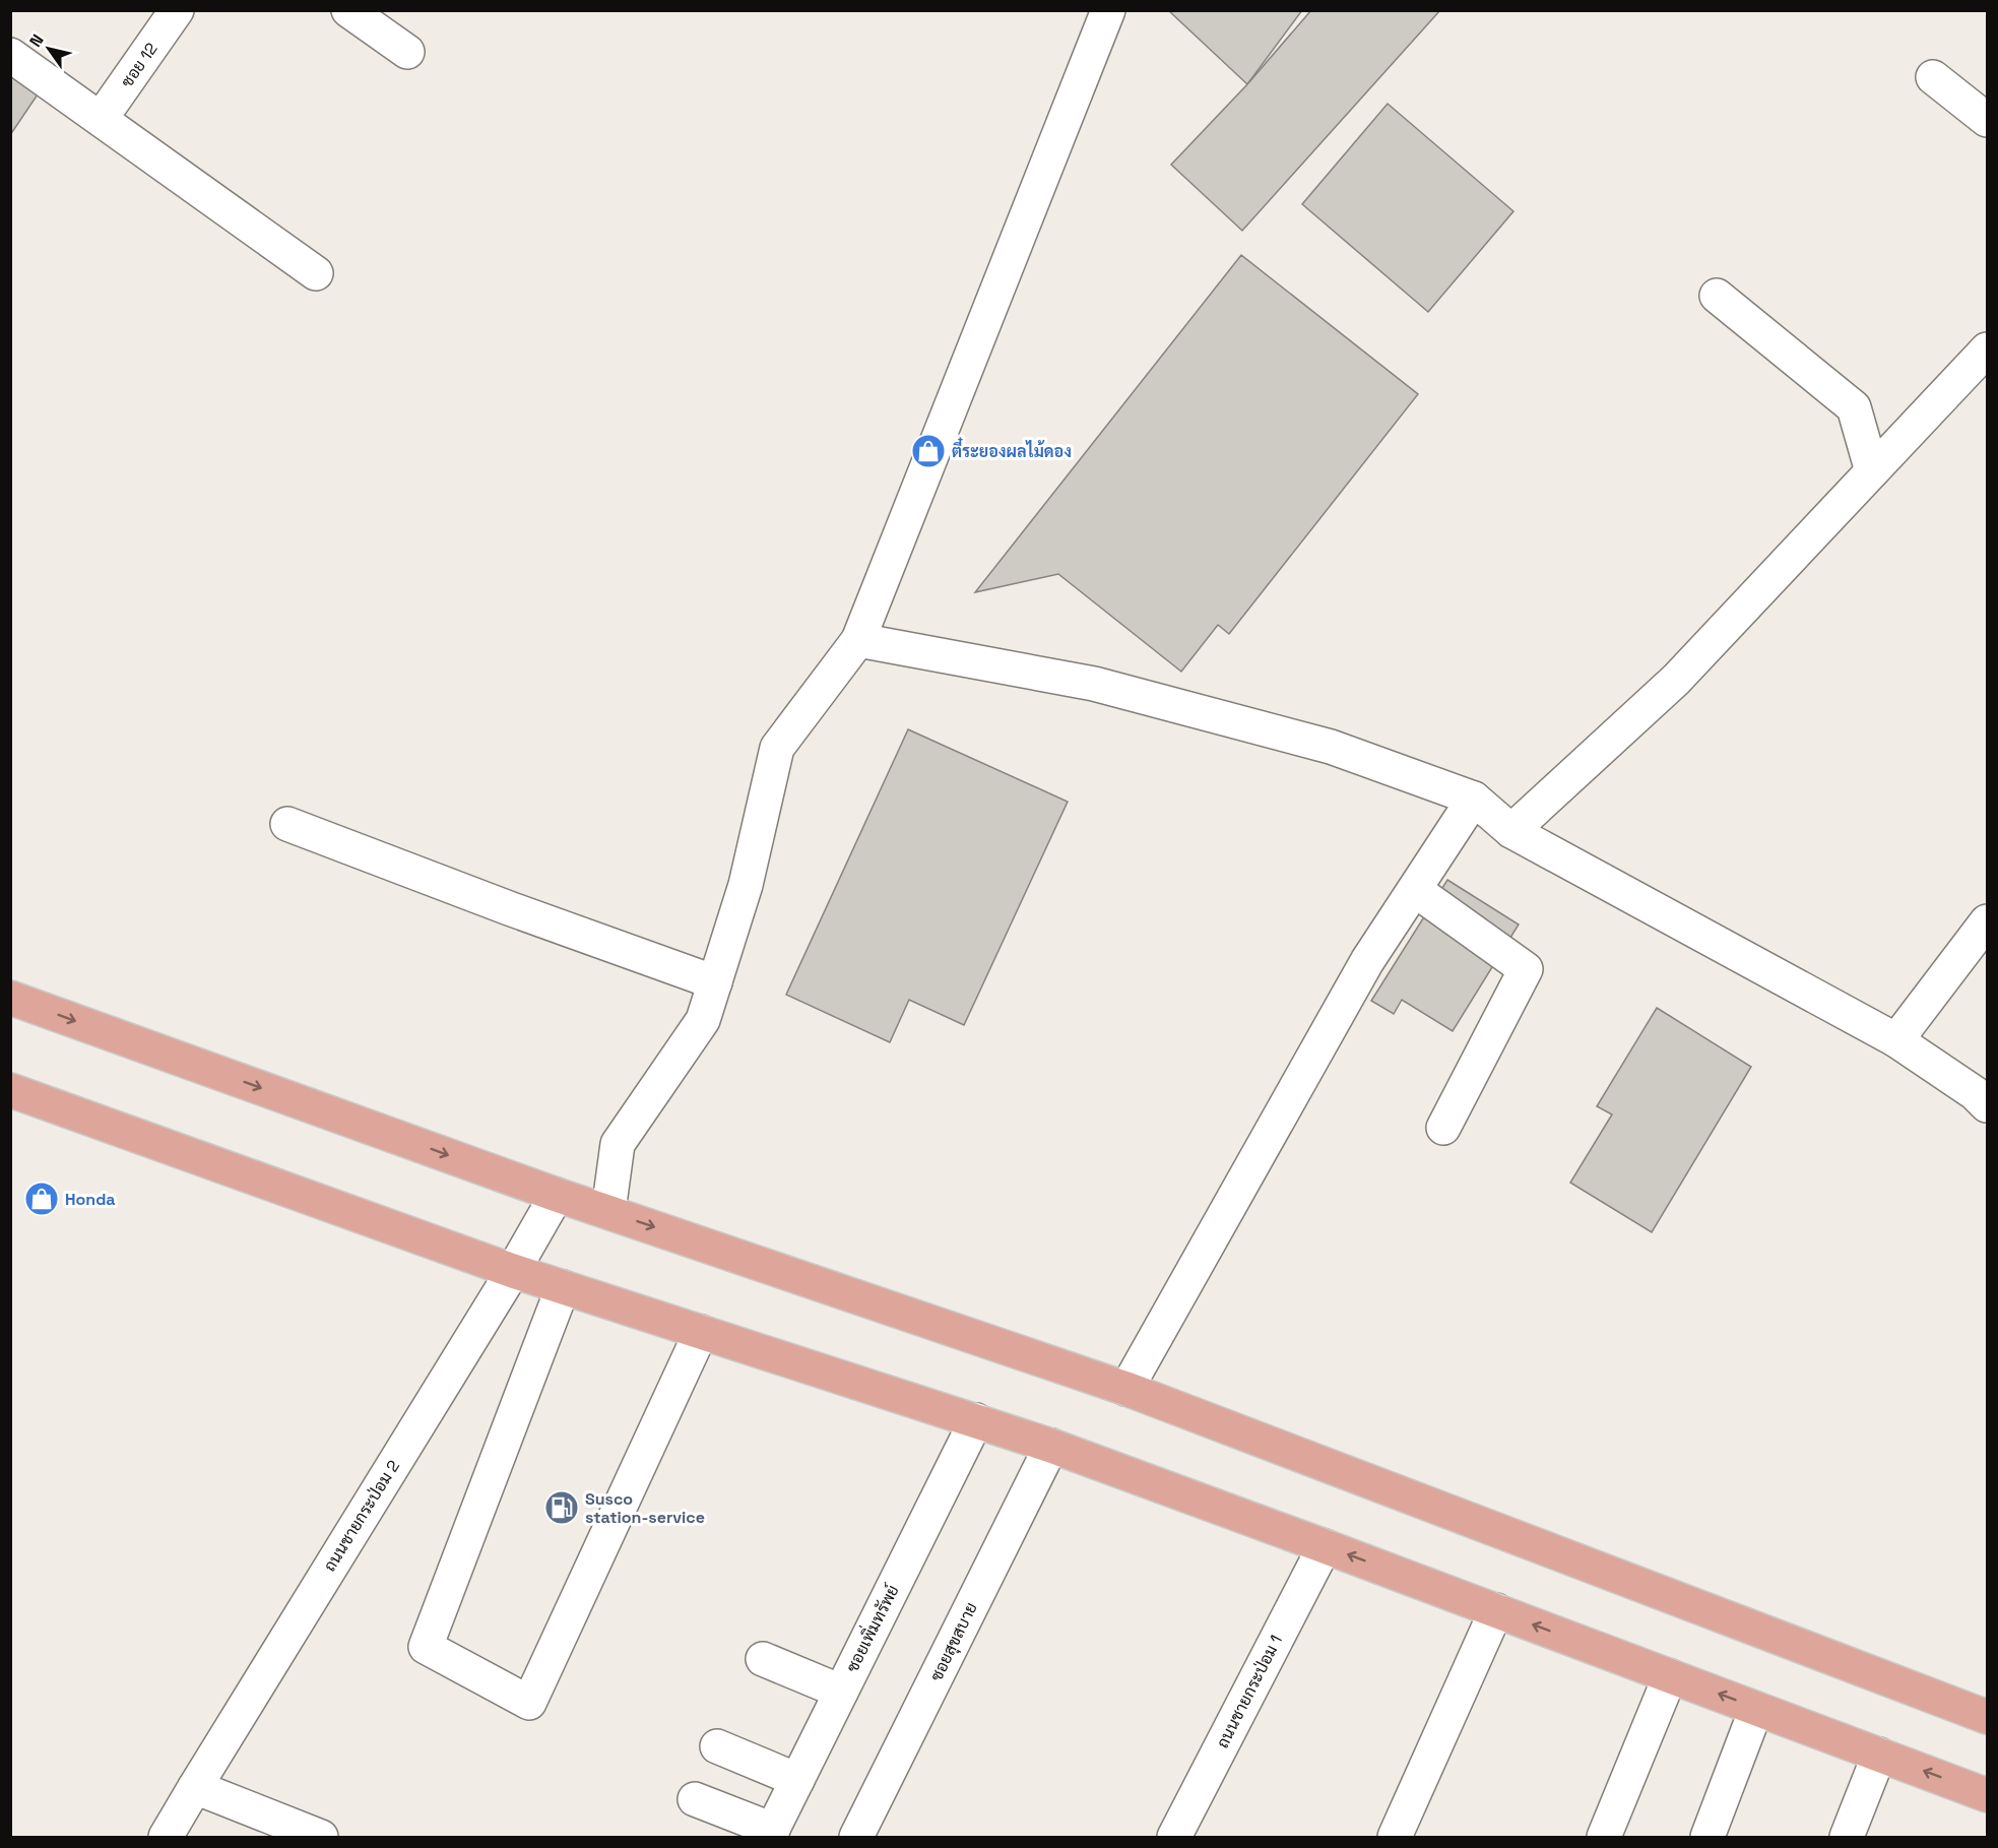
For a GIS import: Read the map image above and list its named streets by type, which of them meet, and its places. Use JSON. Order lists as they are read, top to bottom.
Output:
{
  "streets": {
    "street": [
      "ซอย 12",
      "ถนนชายกระป่อม 2",
      "ซอยเพิ่มทรัพย์",
      "ซอยสุขสบาย",
      "ถนนชายกระป่อม 1"
    ]
  },
  "places": {
    "shop": ["ตี๋ระยองผลไม้ดอง", "Honda"],
    "fuel station": ["Susco station-service"]
  },
  "north": "top left"
}
